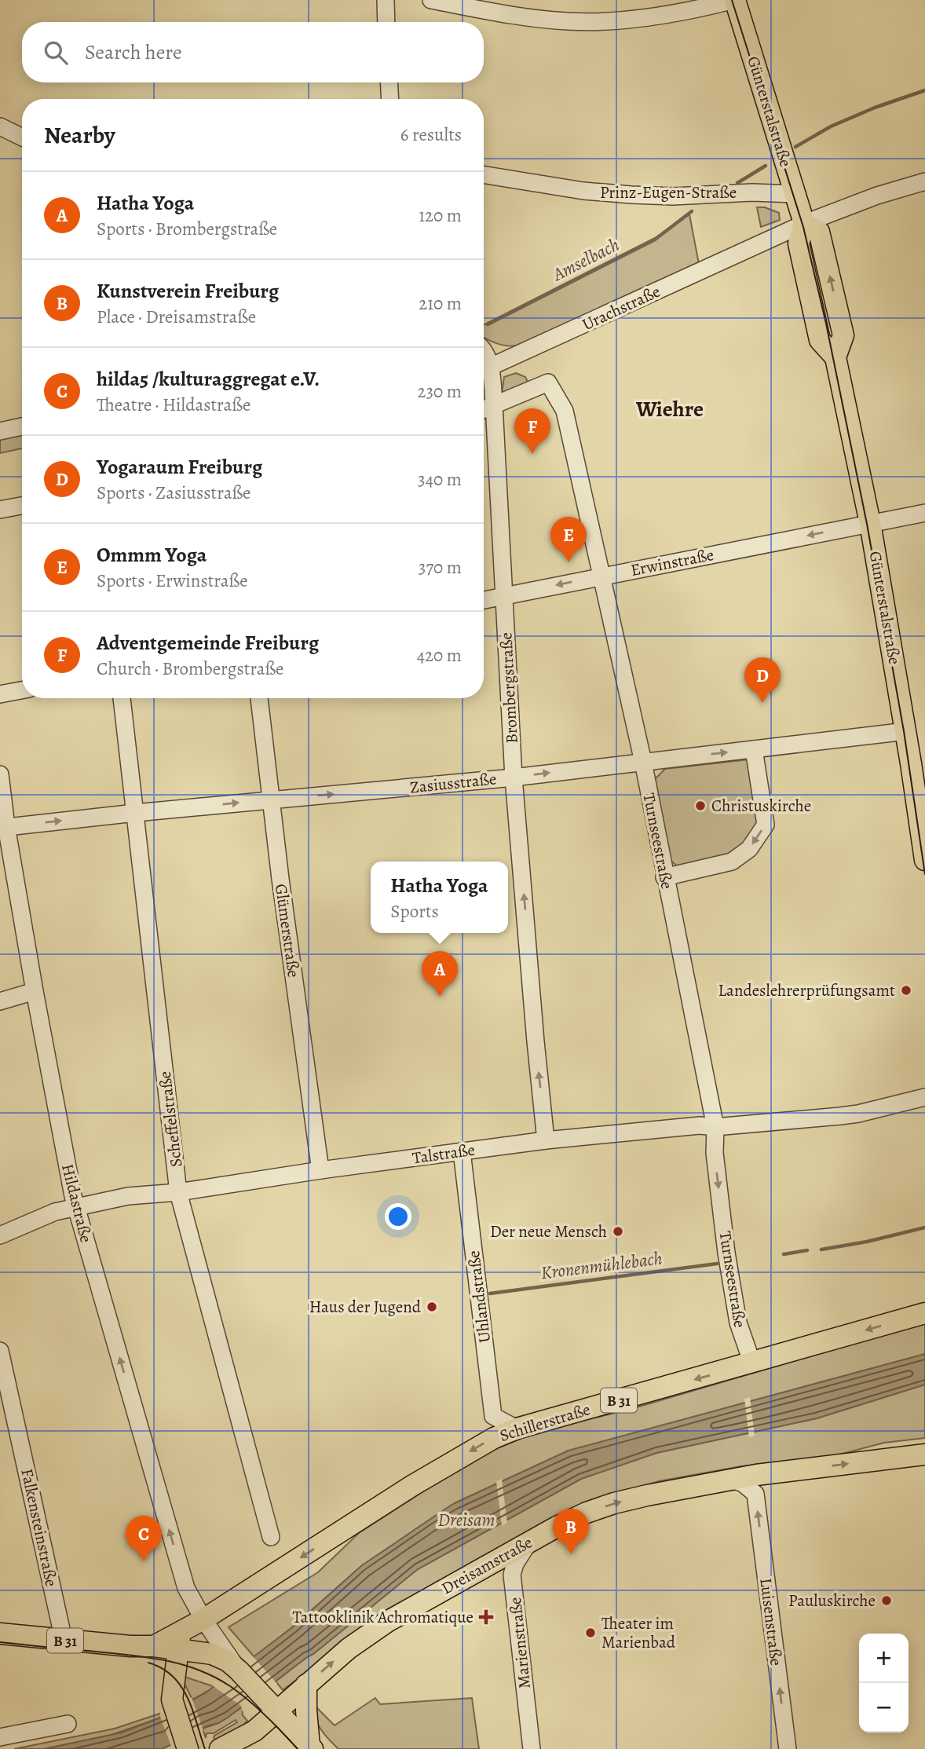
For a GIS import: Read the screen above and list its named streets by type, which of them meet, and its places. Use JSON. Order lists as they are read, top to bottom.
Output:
{
  "streets": {
    "main road": [
      "Günterstalstraße",
      "B 31",
      "Schillerstraße",
      "Dreisamstraße"
    ],
    "street": [
      "Prinz-Eugen-Straße",
      "Urachstraße",
      "Erwinstraße",
      "Brombergstraße",
      "Zasiusstraße",
      "Turnseestraße",
      "Glümerstraße",
      "Scheffelstraße",
      "Talstraße",
      "Hildastraße",
      "Uhlandstraße",
      "Falkensteinstraße",
      "Luisenstraße",
      "Marienstraße"
    ]
  },
  "crossings": [
    ["Günterstalstraße", "Prinz-Eugen-Straße"],
    ["Günterstalstraße", "Urachstraße"],
    ["Günterstalstraße", "Erwinstraße"],
    ["Günterstalstraße", "Zasiusstraße"],
    ["Urachstraße", "Brombergstraße"],
    ["Erwinstraße", "Brombergstraße"],
    ["Erwinstraße", "Turnseestraße"],
    ["Brombergstraße", "Zasiusstraße"],
    ["Brombergstraße", "Turnseestraße"],
    ["Brombergstraße", "Talstraße"],
    ["Zasiusstraße", "Turnseestraße"],
    ["Zasiusstraße", "Glümerstraße"],
    ["Zasiusstraße", "Scheffelstraße"],
    ["Zasiusstraße", "Hildastraße"],
    ["Turnseestraße", "Talstraße"],
    ["Turnseestraße", "Schillerstraße"],
    ["Glümerstraße", "Talstraße"],
    ["Scheffelstraße", "Talstraße"],
    ["Talstraße", "Hildastraße"],
    ["Talstraße", "Uhlandstraße"],
    ["Hildastraße", "B 31"],
    ["Hildastraße", "Schillerstraße"],
    ["Uhlandstraße", "Schillerstraße"],
    ["B 31", "Schillerstraße"],
    ["B 31", "Falkensteinstraße"],
    ["Dreisamstraße", "Marienstraße"]
  ],
  "one_way": [
    "Erwinstraße",
    "Brombergstraße",
    "Zasiusstraße",
    "Hildastraße",
    "Schillerstraße",
    "Dreisamstraße",
    "Luisenstraße"
  ],
  "districts": ["Wiehre"],
  "water": ["Amselbach", "Kronenmühlebach", "Dreisam"],
  "places": {
    "other": [
      "Christuskirche",
      "Landeslehrerprüfungsamt",
      "Der neue Mensch",
      "Haus der Jugend",
      "Pauluskirche",
      "Theater im Marienbad"
    ],
    "health": ["Tattooklinik Achromatique"]
  },
  "page": {
    "search": "Search here",
    "heading": ["Nearby", "6 results"],
    "list": [
      {
        "mark": "A",
        "name": "Hatha Yoga",
        "note": "Sports · Brombergstraße",
        "value": "120 m"
      },
      {
        "mark": "B",
        "name": "Kunstverein Freiburg",
        "note": "Place · Dreisamstraße",
        "value": "210 m"
      },
      {
        "mark": "C",
        "name": "hilda5 /kulturaggregat e.V.",
        "note": "Theatre · Hildastraße",
        "value": "230 m"
      },
      {
        "mark": "D",
        "name": "Yogaraum Freiburg",
        "note": "Sports · Zasiusstraße",
        "value": "340 m"
      },
      {
        "mark": "E",
        "name": "Ommm Yoga",
        "note": "Sports · Erwinstraße",
        "value": "370 m"
      },
      {
        "mark": "F",
        "name": "Adventgemeinde Freiburg",
        "note": "Church · Brombergstraße",
        "value": "420 m"
      }
    ],
    "pins": [
      "F",
      "E",
      "D",
      "A",
      "B",
      "C"
    ],
    "popup": ["Hatha Yoga", "Sports"],
    "map_buttons": ["+", "−"]
  }
}
